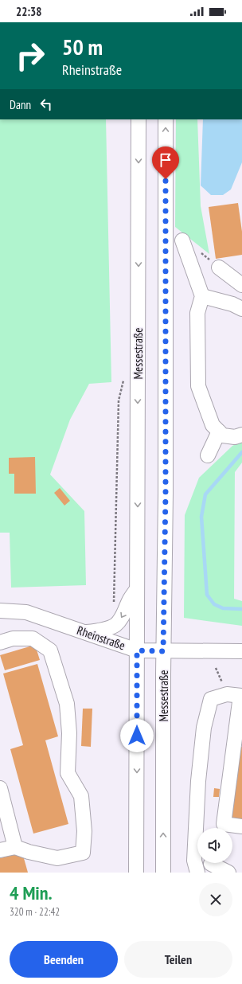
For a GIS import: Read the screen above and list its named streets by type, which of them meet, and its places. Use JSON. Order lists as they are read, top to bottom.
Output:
{
  "streets": {
    "street": ["Messestraße", "Rheinstraße"]
  },
  "crossings": [
    ["Messestraße", "Rheinstraße"]
  ],
  "page": {
    "status": "22:38",
    "turn": ["50 m", "Rheinstraße"],
    "then": "Dann",
    "heading": ["4 Min.", "320 m · 22:42"],
    "buttons": ["Beenden", "Teilen"]
  }
}
